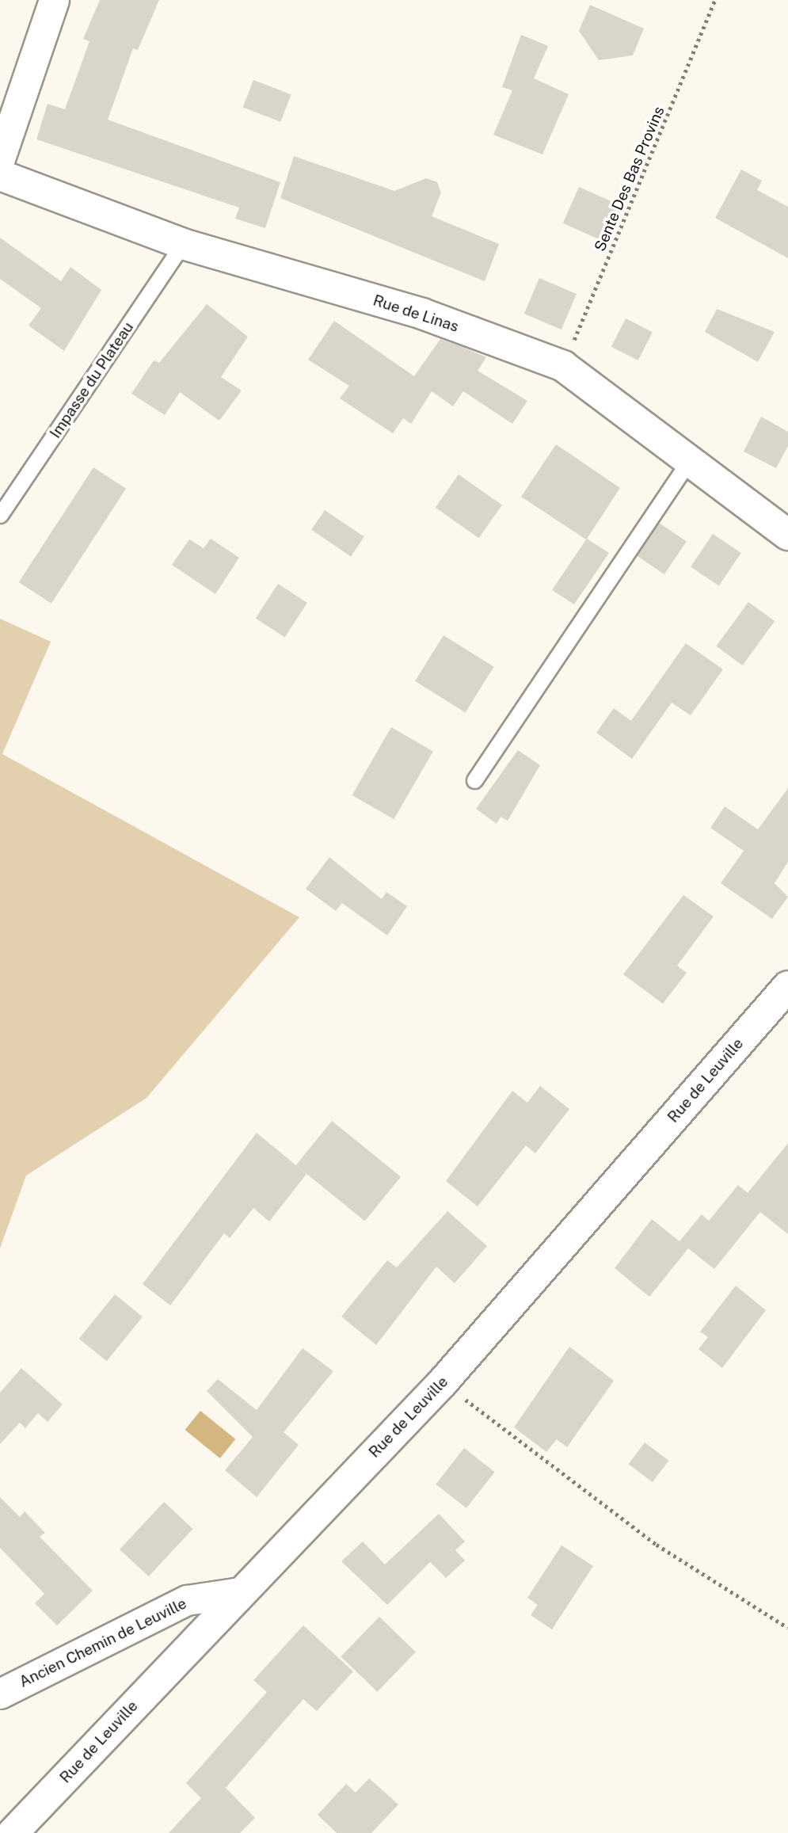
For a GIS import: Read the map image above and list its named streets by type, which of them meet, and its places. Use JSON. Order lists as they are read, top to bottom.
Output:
{
  "streets": {
    "street": ["Rue de Linas", "Rue de Leuville", "Ancien Chemin de Leuville"],
    "lane": ["Impasse du Plateau"],
    "path": ["Sente Des Bas Provins"]
  },
  "crossings": [
    ["Sente Des Bas Provins", "Rue de Linas"],
    ["Rue de Linas", "Impasse du Plateau"],
    ["Rue de Leuville", "Ancien Chemin de Leuville"]
  ]
}
